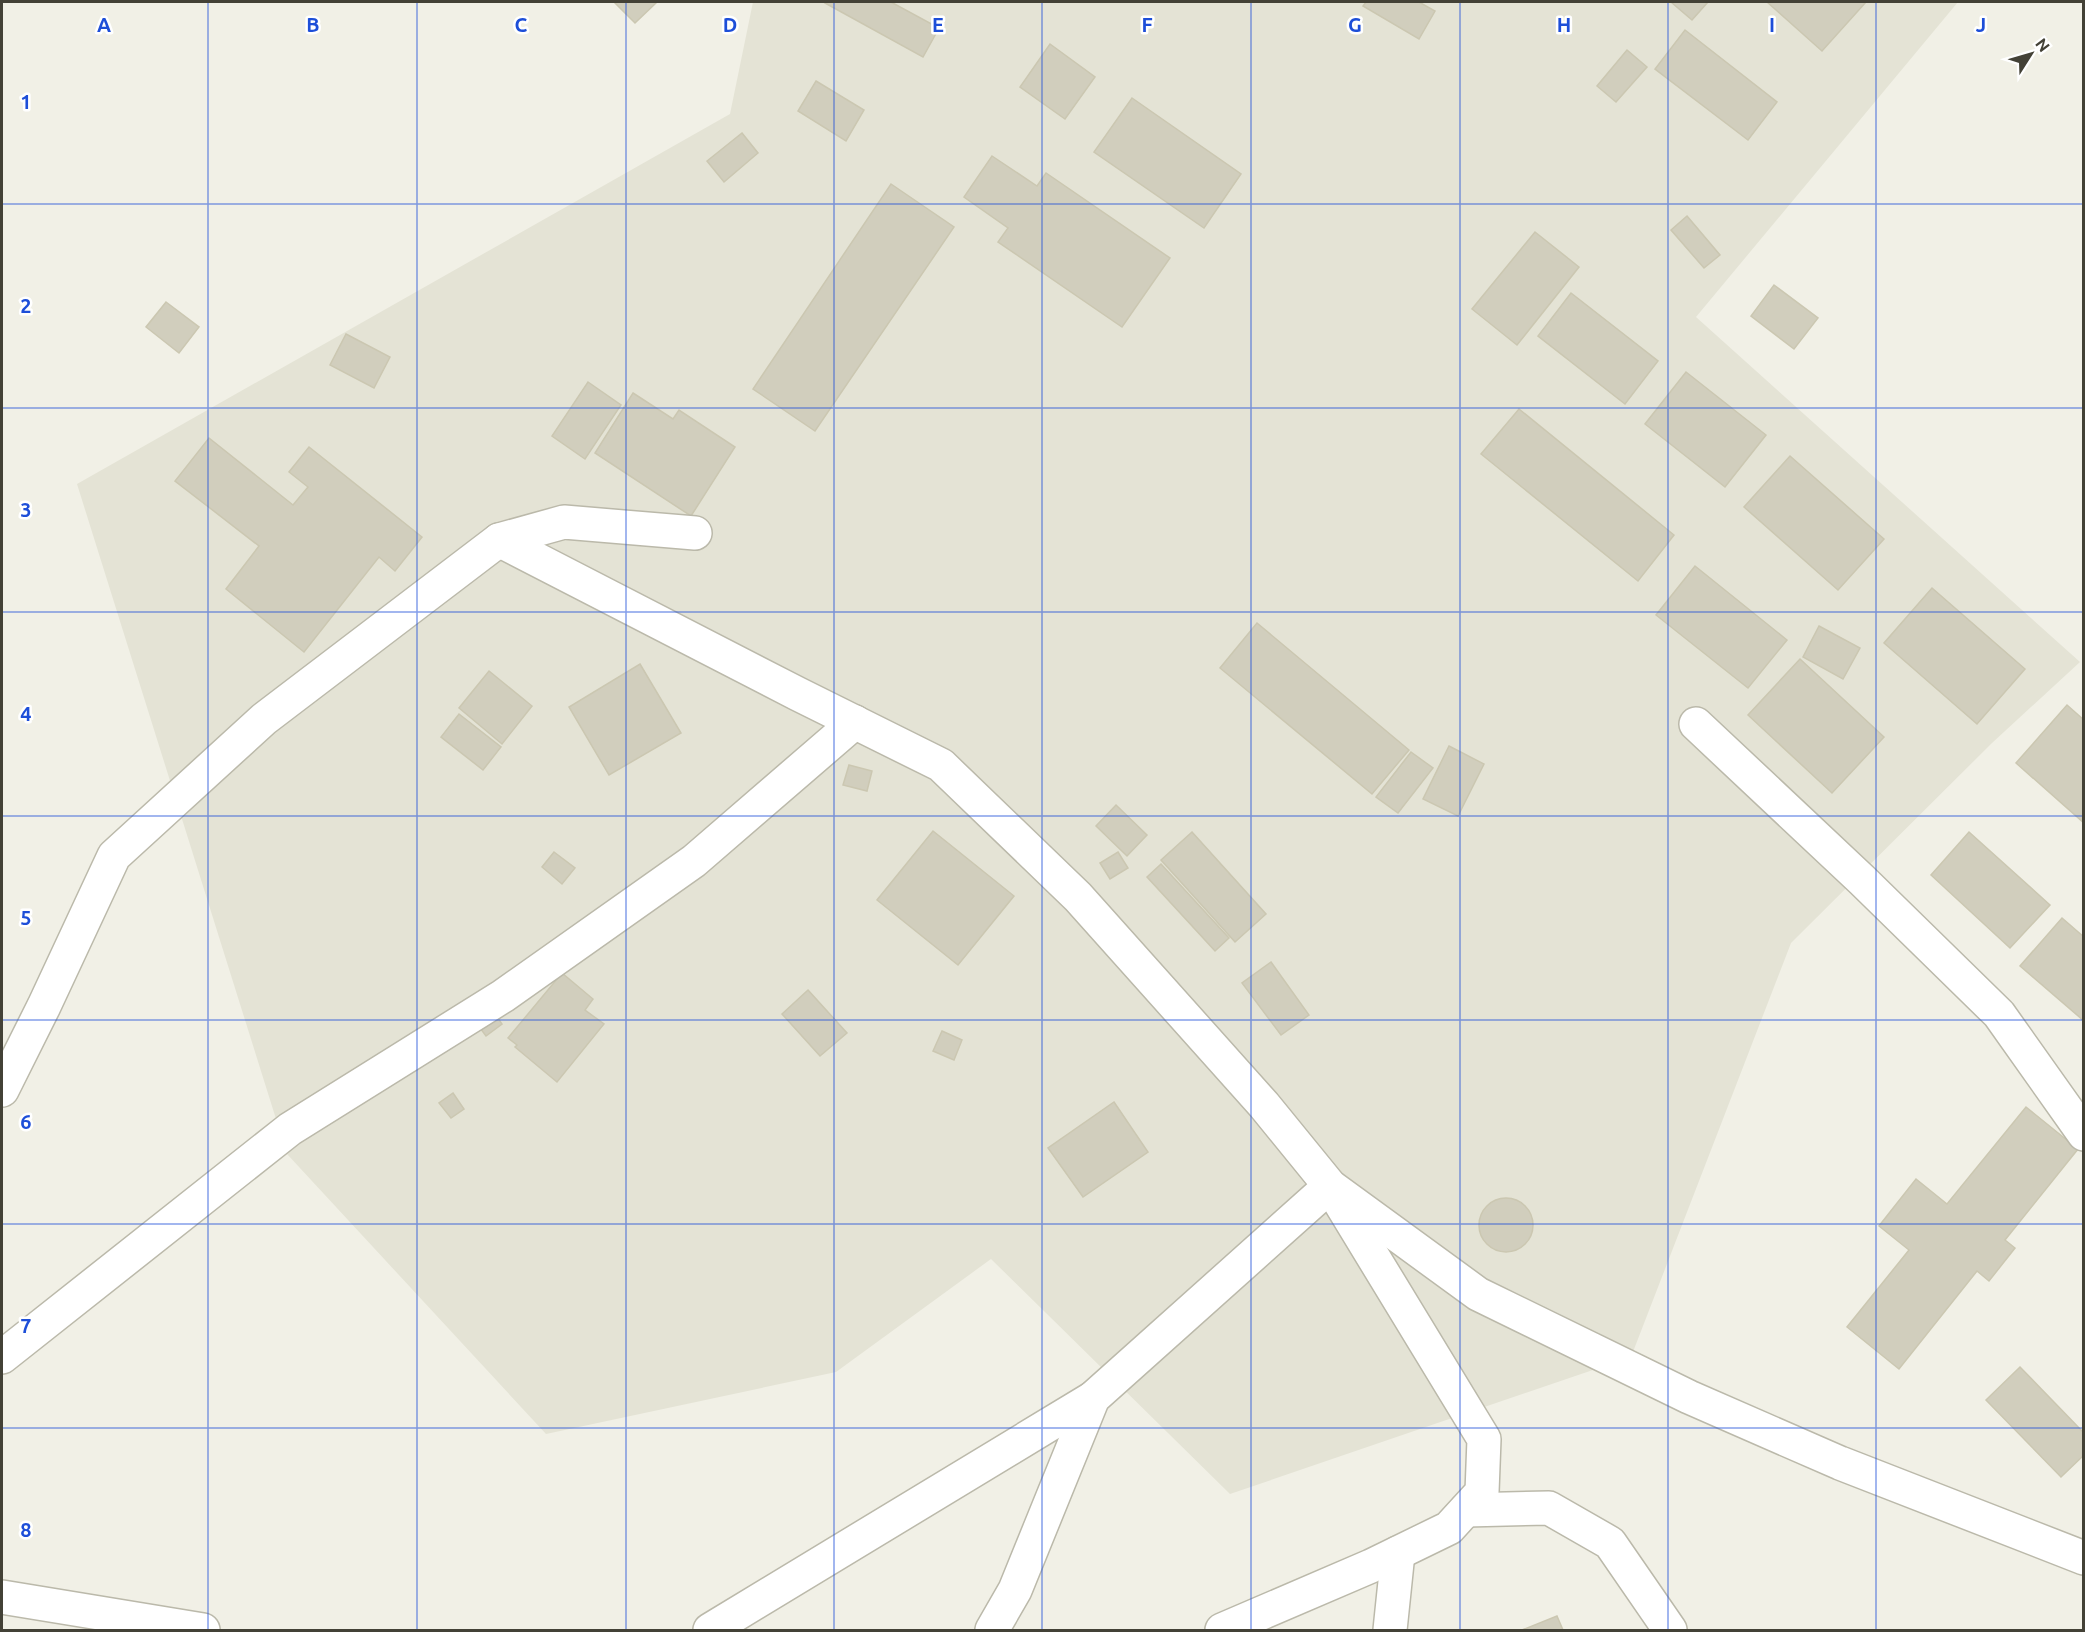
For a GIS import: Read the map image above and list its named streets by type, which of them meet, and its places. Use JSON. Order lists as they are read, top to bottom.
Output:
{
  "north": "top right",
  "grid": {
    "columns": [
      "A",
      "B",
      "C",
      "D",
      "E",
      "F",
      "G",
      "H",
      "I",
      "J"
    ],
    "rows": [
      "1",
      "2",
      "3",
      "4",
      "5",
      "6",
      "7",
      "8"
    ]
  }
}
